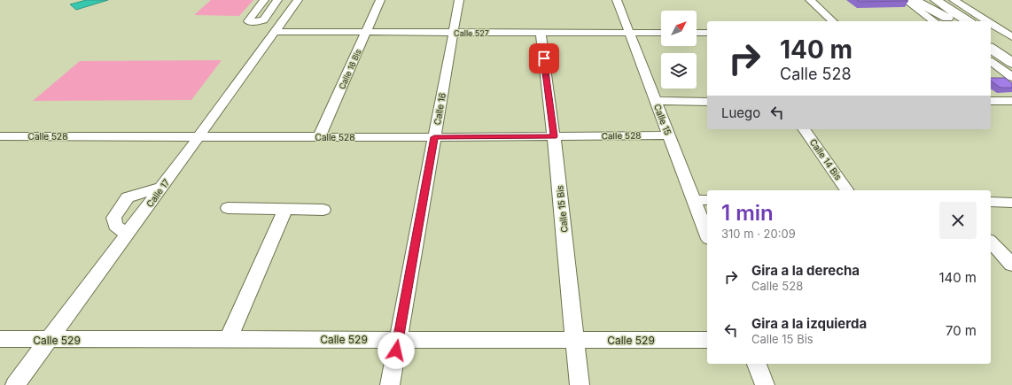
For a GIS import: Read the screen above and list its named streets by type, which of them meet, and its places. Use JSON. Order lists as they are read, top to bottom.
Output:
{
  "streets": {
    "street": [
      "Calle 527",
      "Calle 16 Bis",
      "Calle 16",
      "Calle 15",
      "Calle 528",
      "Calle 14 Bis",
      "Calle 17",
      "Calle 15 Bis",
      "Calle 529"
    ]
  },
  "crossings": [
    ["Calle 527", "Calle 16 Bis"],
    ["Calle 527", "Calle 16"],
    ["Calle 527", "Calle 15"],
    ["Calle 527", "Calle 17"],
    ["Calle 527", "Calle 15 Bis"],
    ["Calle 16 Bis", "Calle 528"],
    ["Calle 16", "Calle 528"],
    ["Calle 16", "Calle 529"],
    ["Calle 15", "Calle 528"],
    ["Calle 528", "Calle 17"],
    ["Calle 528", "Calle 15 Bis"],
    ["Calle 17", "Calle 529"],
    ["Calle 15 Bis", "Calle 529"]
  ],
  "north": "top right",
  "page": {
    "turn": ["140 m", "Calle 528"],
    "then": "Luego",
    "heading": ["1 min", "310 m · 20:09"],
    "list": [
      {
        "name": "Gira a la derecha",
        "note": "Calle 528",
        "value": "140 m"
      },
      {
        "name": "Gira a la izquierda",
        "note": "Calle 15 Bis",
        "value": "70 m"
      }
    ]
  }
}
